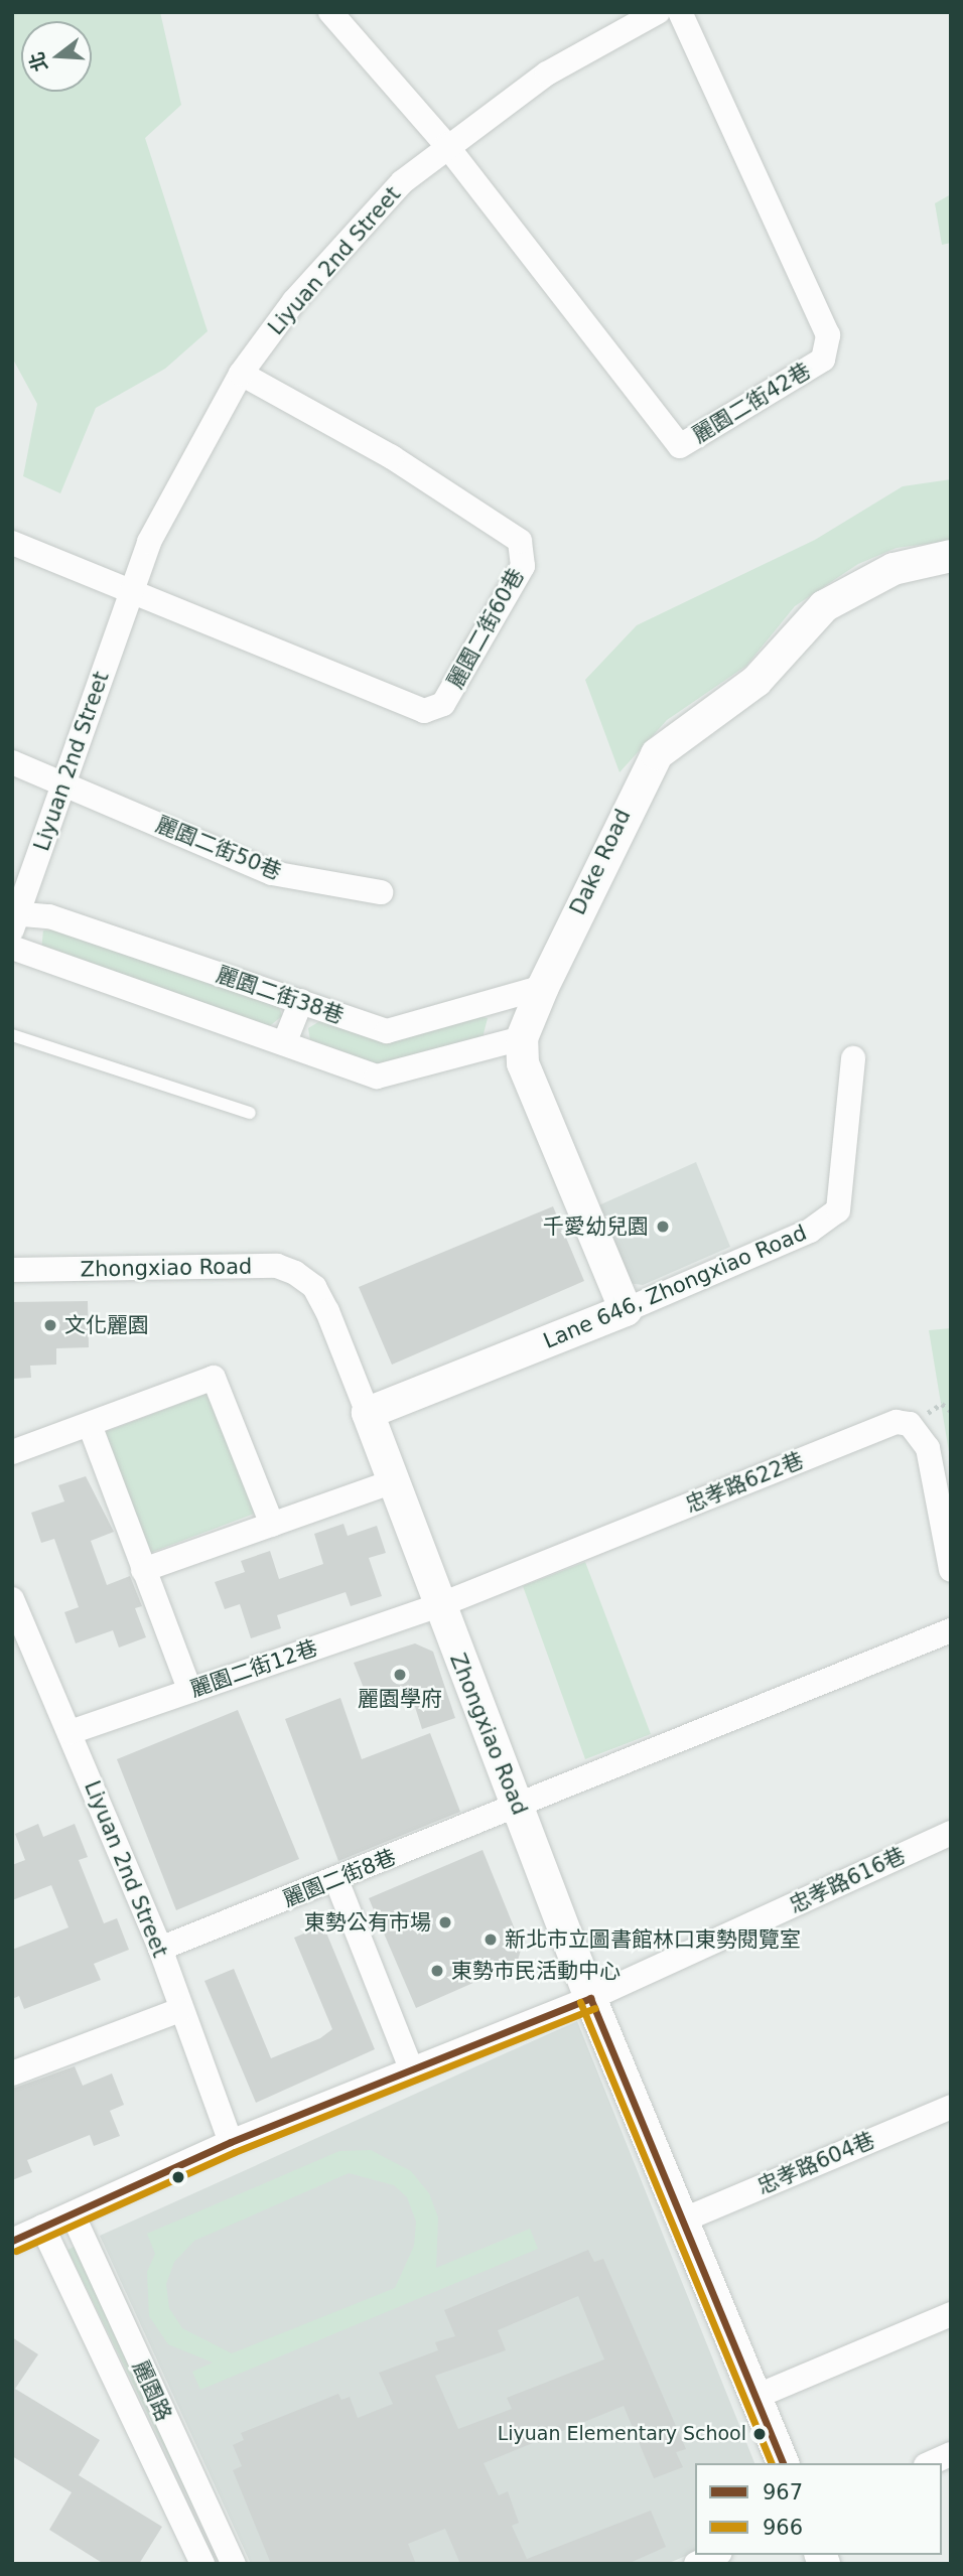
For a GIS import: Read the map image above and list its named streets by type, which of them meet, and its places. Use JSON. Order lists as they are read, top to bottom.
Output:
{
  "streets": {
    "street": [
      "Liyuan 2nd Street",
      "麗園二街42巷",
      "麗園二街60巷",
      "麗園二街50巷",
      "Dake Road",
      "麗園二街38巷",
      "Zhongxiao Road",
      "Lane 646, Zhongxiao Road",
      "忠孝路622巷",
      "麗園二街12巷",
      "麗園二街8巷",
      "忠孝路616巷",
      "忠孝路604巷",
      "麗園路"
    ]
  },
  "crossings": [
    ["Liyuan 2nd Street", "麗園二街42巷"],
    ["Liyuan 2nd Street", "麗園二街60巷"],
    ["Liyuan 2nd Street", "麗園二街50巷"],
    ["Liyuan 2nd Street", "麗園二街38巷"],
    ["Liyuan 2nd Street", "麗園二街12巷"],
    ["Liyuan 2nd Street", "麗園二街8巷"],
    ["Liyuan 2nd Street", "忠孝路616巷"],
    ["Dake Road", "麗園二街38巷"],
    ["Zhongxiao Road", "Lane 646, Zhongxiao Road"],
    ["Zhongxiao Road", "忠孝路622巷"],
    ["Zhongxiao Road", "麗園二街12巷"],
    ["Zhongxiao Road", "麗園二街8巷"],
    ["Zhongxiao Road", "忠孝路616巷"],
    ["Zhongxiao Road", "忠孝路604巷"],
    ["忠孝路622巷", "麗園二街12巷"],
    ["忠孝路616巷", "麗園路"]
  ],
  "places": [
    "千愛幼兒園",
    "文化麗園",
    "麗園學府",
    "東勢公有市場",
    "新北市立圖書館林口東勢閱覽室",
    "東勢市民活動中心",
    "Liyuan Elementary School"
  ],
  "lines": ["transit line 967", "transit line 966"],
  "legend": ["967", "966"],
  "north": "left"
}
